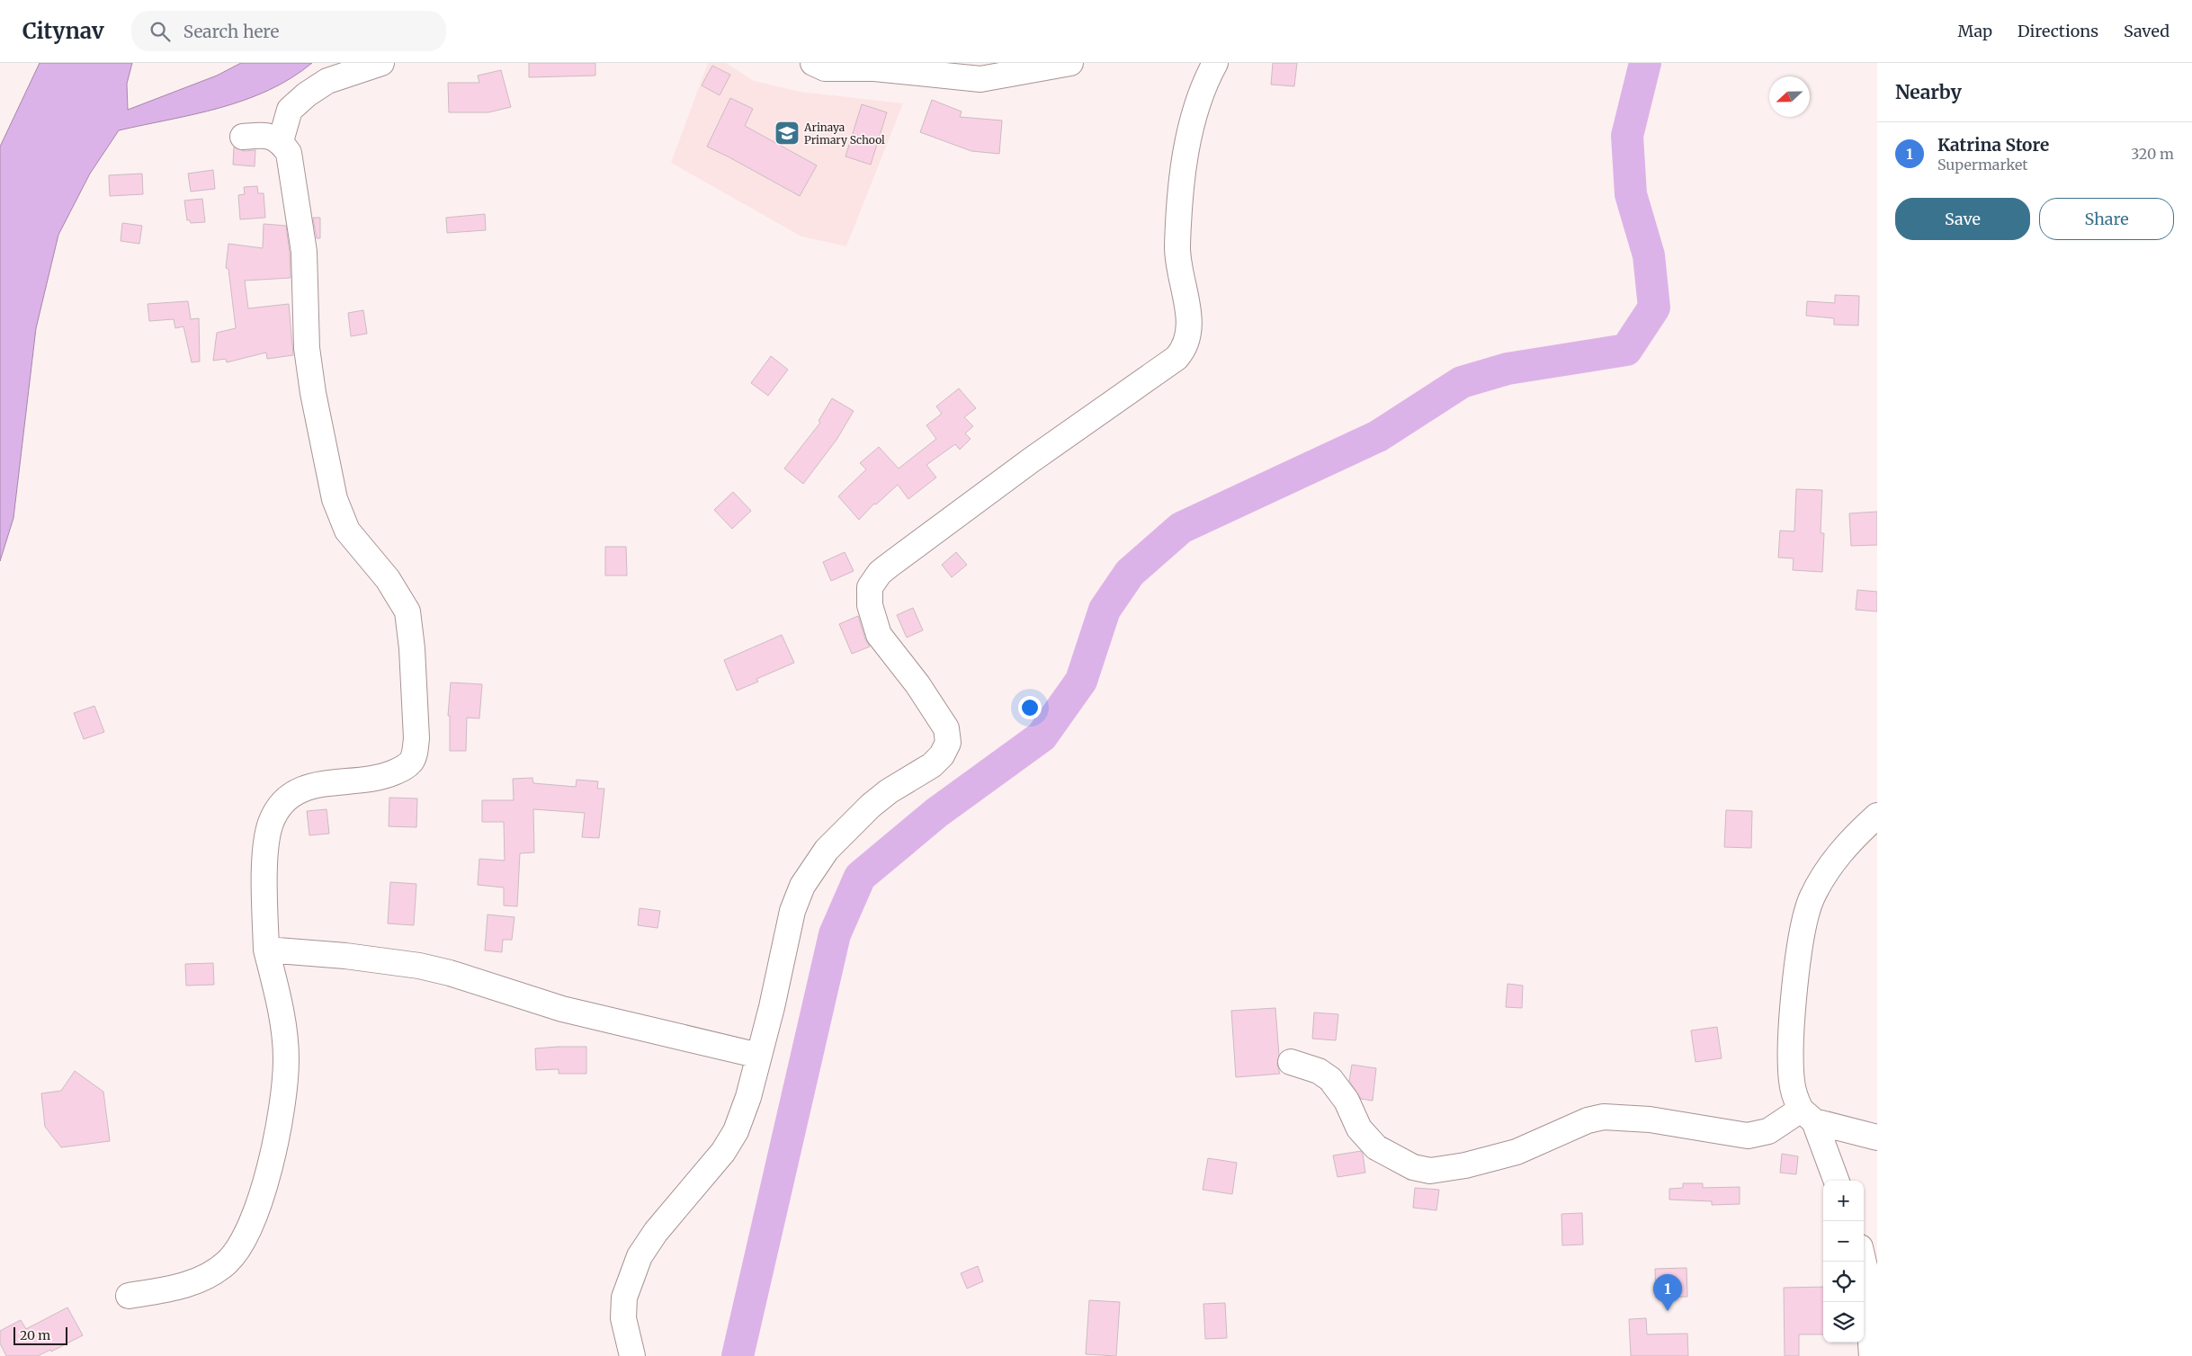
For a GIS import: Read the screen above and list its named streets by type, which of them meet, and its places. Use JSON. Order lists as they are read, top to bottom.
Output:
{
  "places": {
    "school or university": ["Arinaya Primary School"]
  },
  "scale_bar": "20 m",
  "north": "left",
  "page": {
    "header": "Citynav",
    "search": "Search here",
    "nav": ["Map", "Directions", "Saved"],
    "heading": "Nearby",
    "list": [
      {
        "mark": "1",
        "name": "Katrina Store",
        "note": "Supermarket",
        "value": "320 m"
      }
    ],
    "buttons": ["Save", "Share"],
    "map_buttons": ["+", "−"],
    "pins": "1",
    "scale": "20 m"
  }
}
